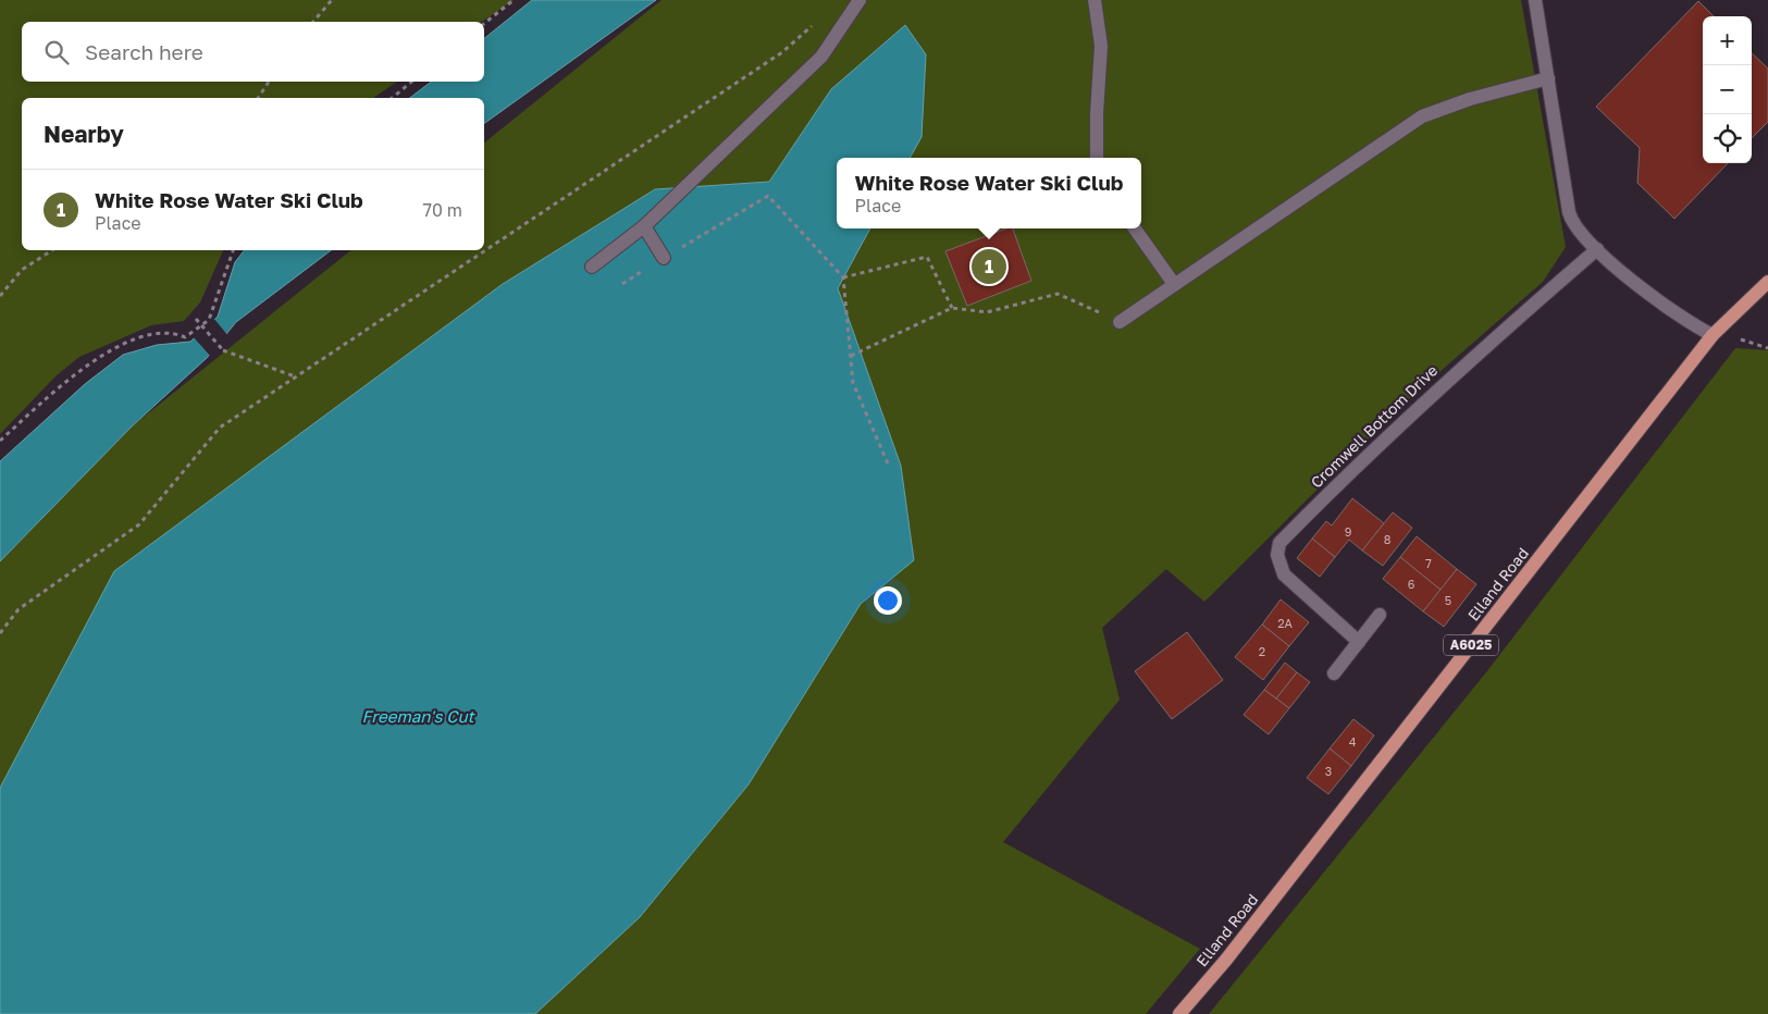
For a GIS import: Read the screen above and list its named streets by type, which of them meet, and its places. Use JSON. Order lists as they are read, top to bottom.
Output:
{
  "streets": {
    "main road": ["Elland Road", "A6025"],
    "street": ["Cromwell Bottom Drive"]
  },
  "water": ["Freeman's Cut"],
  "house_numbers": [
    "9",
    "8",
    "7",
    "6",
    "5",
    "2A",
    "2",
    "4",
    "3"
  ],
  "page": {
    "map_buttons": ["+", "−"],
    "search": "Search here",
    "heading": "Nearby",
    "popup": ["White Rose Water Ski Club", "Place"],
    "list": [
      {
        "mark": "1",
        "name": "White Rose Water Ski Club",
        "note": "Place",
        "value": "70 m"
      }
    ],
    "pins": "1"
  }
}
